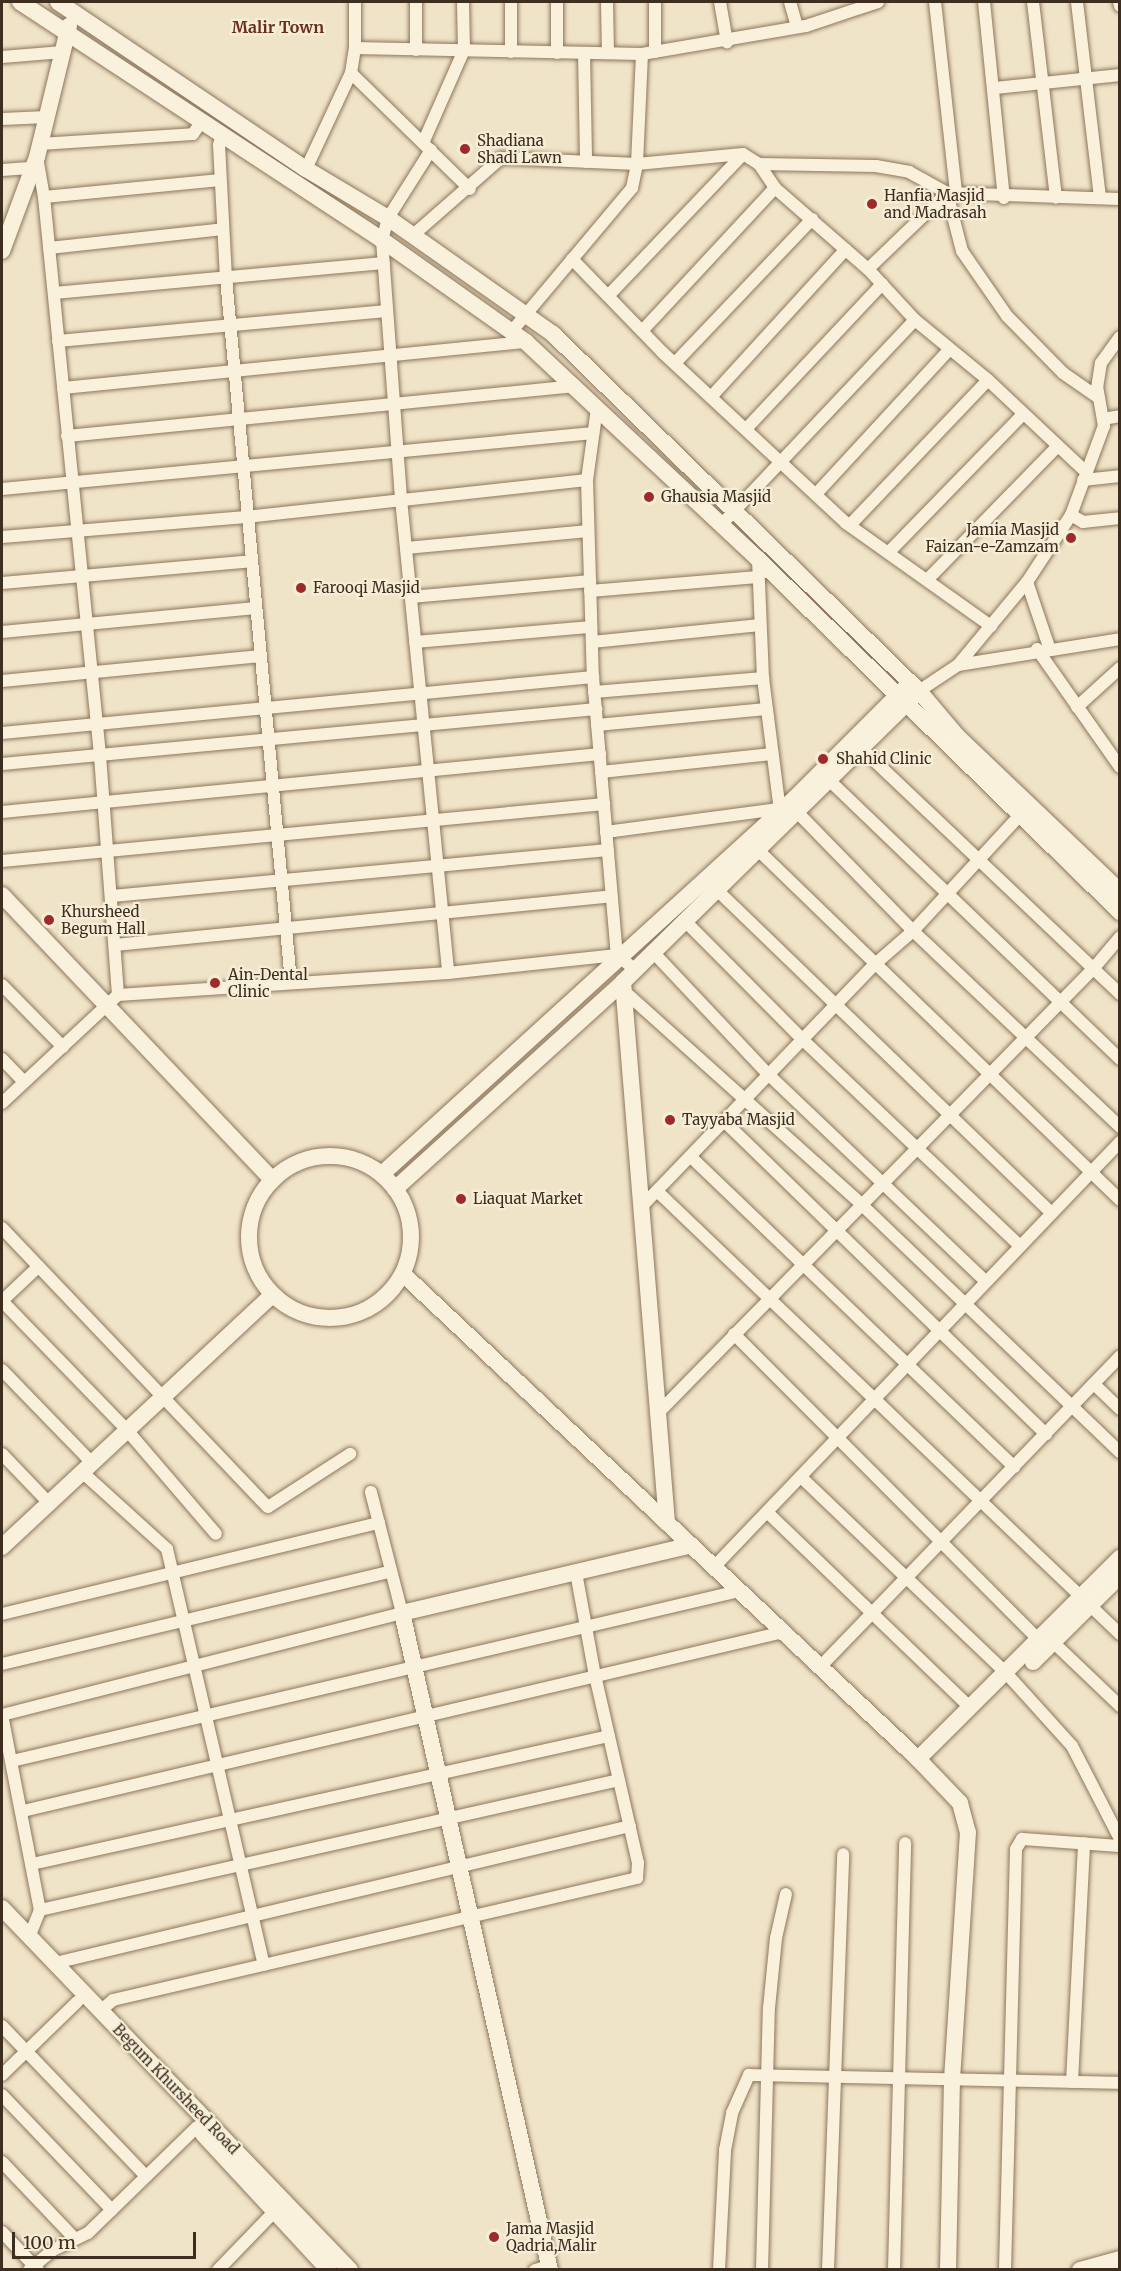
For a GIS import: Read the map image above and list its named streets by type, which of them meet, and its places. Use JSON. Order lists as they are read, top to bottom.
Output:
{
  "streets": {
    "street": ["Begum Khursheed Road"]
  },
  "districts": ["Malir Town"],
  "places": [
    "Shadiana Shadi Lawn",
    "Hanfia Masjid and Madrasah",
    "Ghausia Masjid",
    "Jamia Masjid Faizan-e-Zamzam",
    "Farooqi Masjid",
    "Shahid Clinic",
    "Khursheed Begum Hall",
    "Ain-Dental Clinic",
    "Tayyaba Masjid",
    "Liaquat Market",
    "Jama Masjid Qadria,Malir"
  ],
  "scale_bar": "100 m"
}
